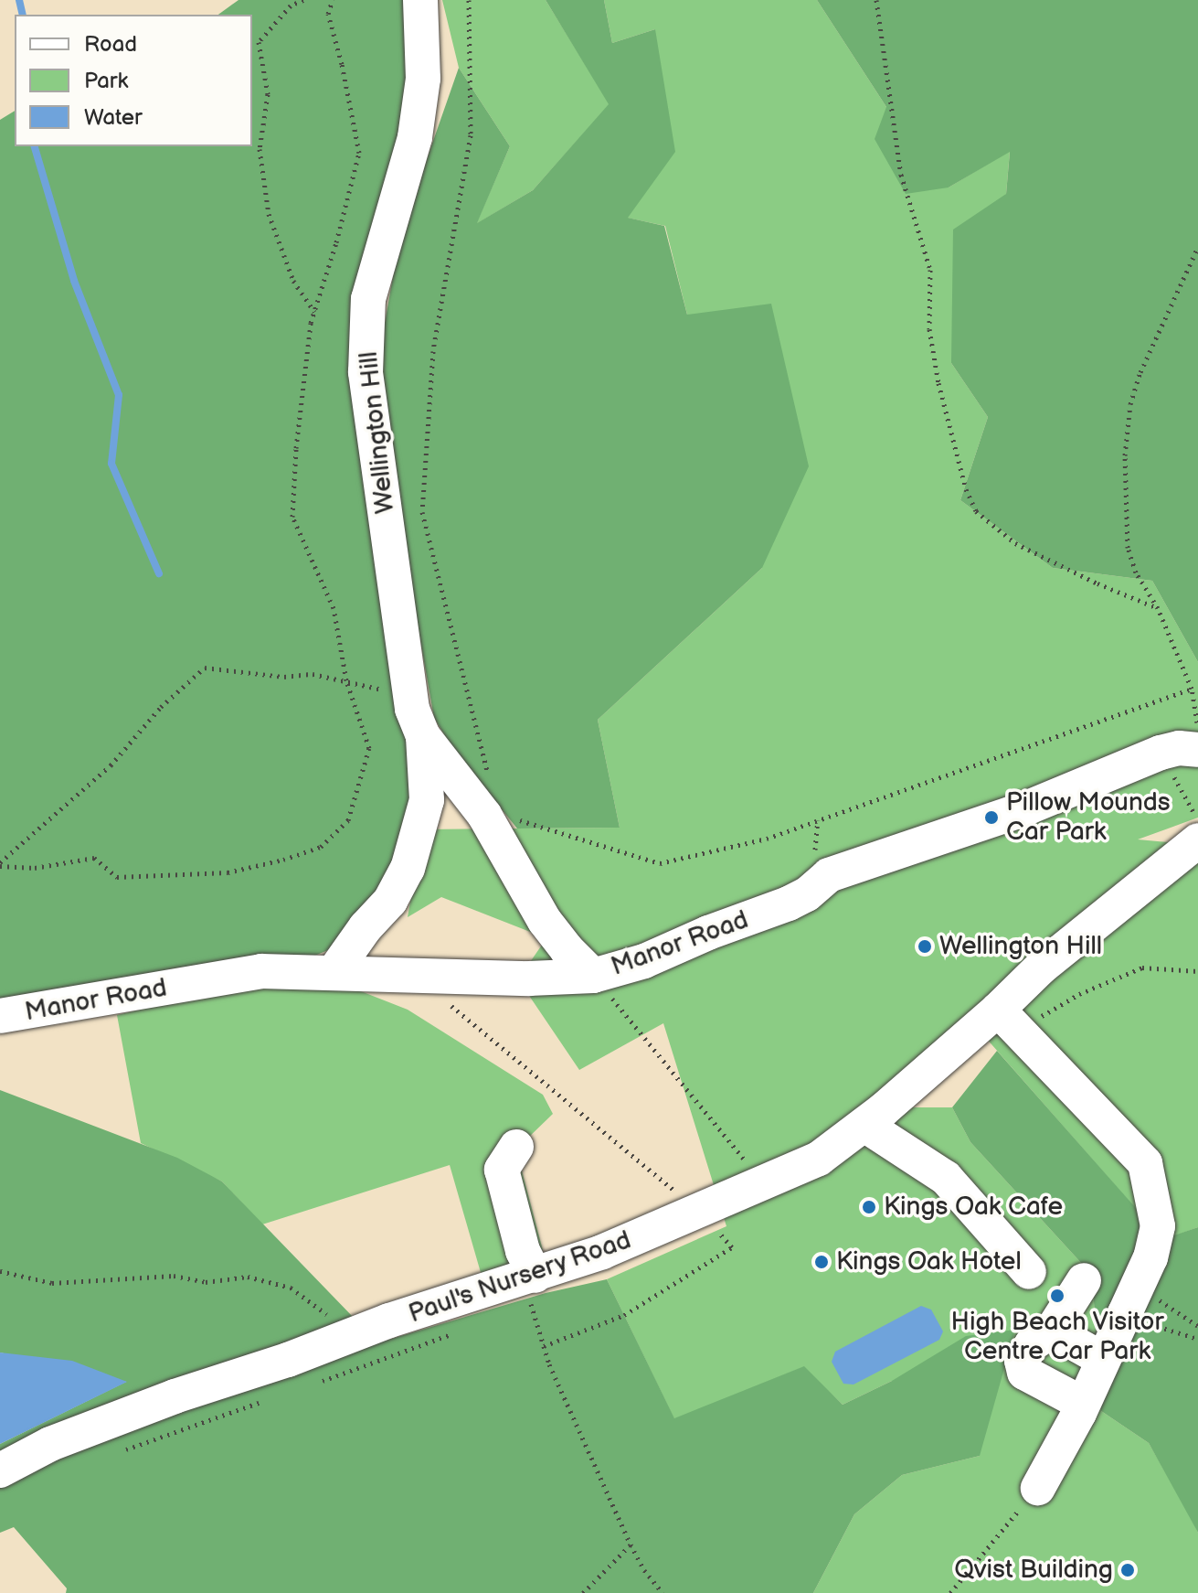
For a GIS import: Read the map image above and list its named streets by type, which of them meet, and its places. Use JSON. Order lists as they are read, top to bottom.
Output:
{
  "streets": {
    "street": ["Wellington Hill", "Manor Road", "Paul's Nursery Road"]
  },
  "crossings": [
    ["Wellington Hill", "Manor Road"]
  ],
  "places": [
    "Pillow Mounds Car Park",
    "Wellington Hill",
    "Kings Oak Cafe",
    "Kings Oak Hotel",
    "High Beach Visitor Centre Car Park",
    "Qvist Building"
  ],
  "legend": ["Road", "Park", "Water"]
}
